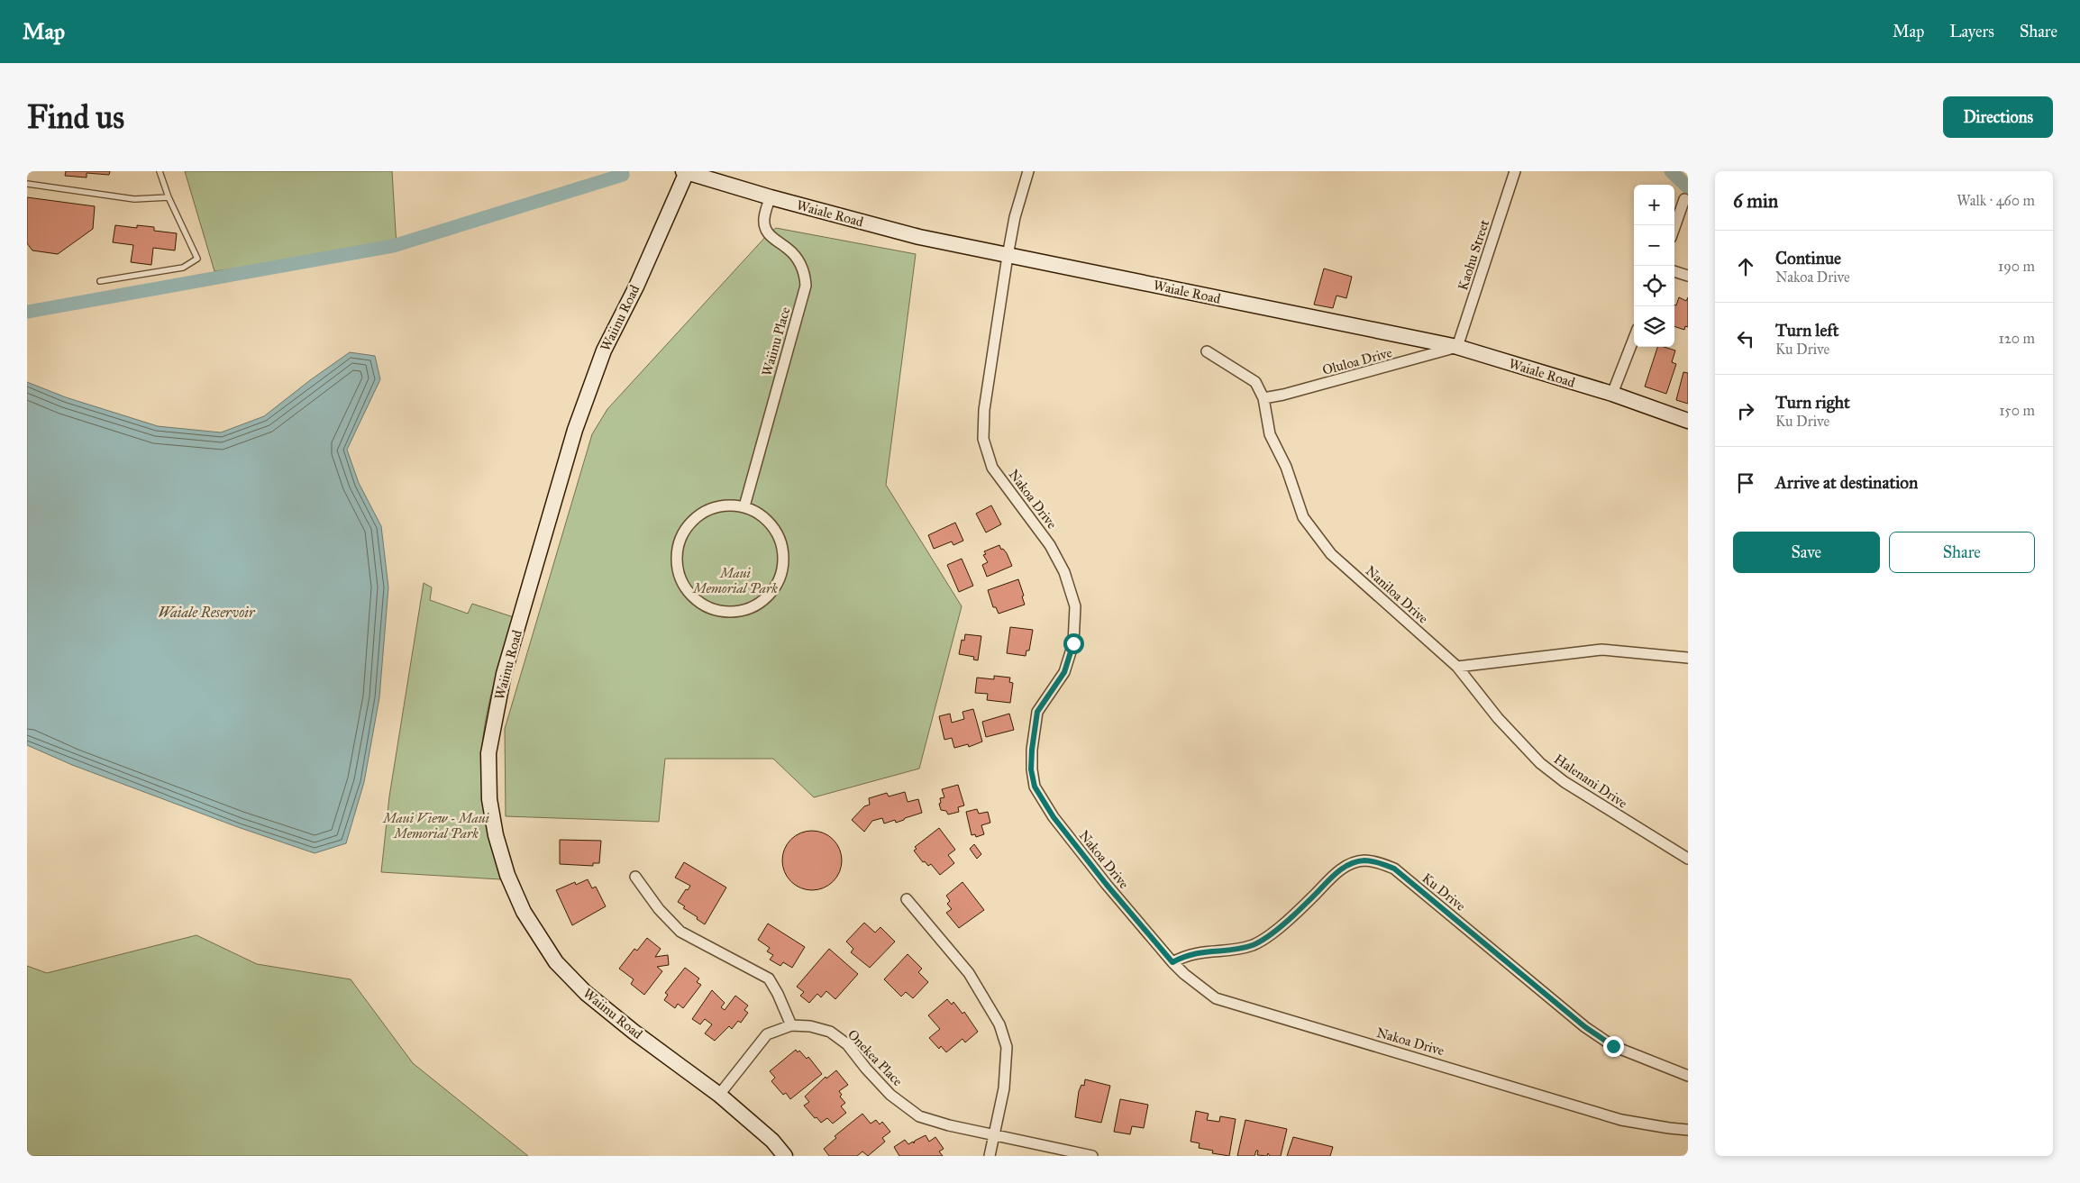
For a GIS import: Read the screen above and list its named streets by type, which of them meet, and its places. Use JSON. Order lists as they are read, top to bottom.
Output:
{
  "streets": {
    "street": [
      "Waiale Road",
      "Kaohu Street",
      "Waiinu Road",
      "Waiinu Place",
      "Oluloa Drive",
      "Nakoa Drive",
      "Naniloa Drive",
      "Halenani Drive",
      "Ku Drive",
      "Onekea Place"
    ]
  },
  "crossings": [
    ["Waiale Road", "Kaohu Street"],
    ["Waiale Road", "Waiinu Road"],
    ["Waiale Road", "Waiinu Place"],
    ["Waiale Road", "Oluloa Drive"],
    ["Waiale Road", "Nakoa Drive"],
    ["Kaohu Street", "Oluloa Drive"],
    ["Waiinu Road", "Onekea Place"],
    ["Oluloa Drive", "Naniloa Drive"],
    ["Nakoa Drive", "Ku Drive"],
    ["Naniloa Drive", "Halenani Drive"]
  ],
  "water": ["Waiale Reservoir"],
  "parks": ["Maui Memorial Park", "Maui View - Maui Memorial Park"],
  "page": {
    "header": "Map",
    "nav": ["Map", "Layers", "Share"],
    "buttons": [
      "Directions",
      ["Save", "Share"]
    ],
    "title": "Find us",
    "heading": ["6 min", "Walk · 460 m"],
    "map_buttons": ["+", "−"],
    "list": [
      ["Continue", "Nakoa Drive", "190 m"],
      ["Turn left", "Ku Drive", "120 m"],
      ["Turn right", "Ku Drive", "150 m"],
      "Arrive at destination"
    ]
  }
}
